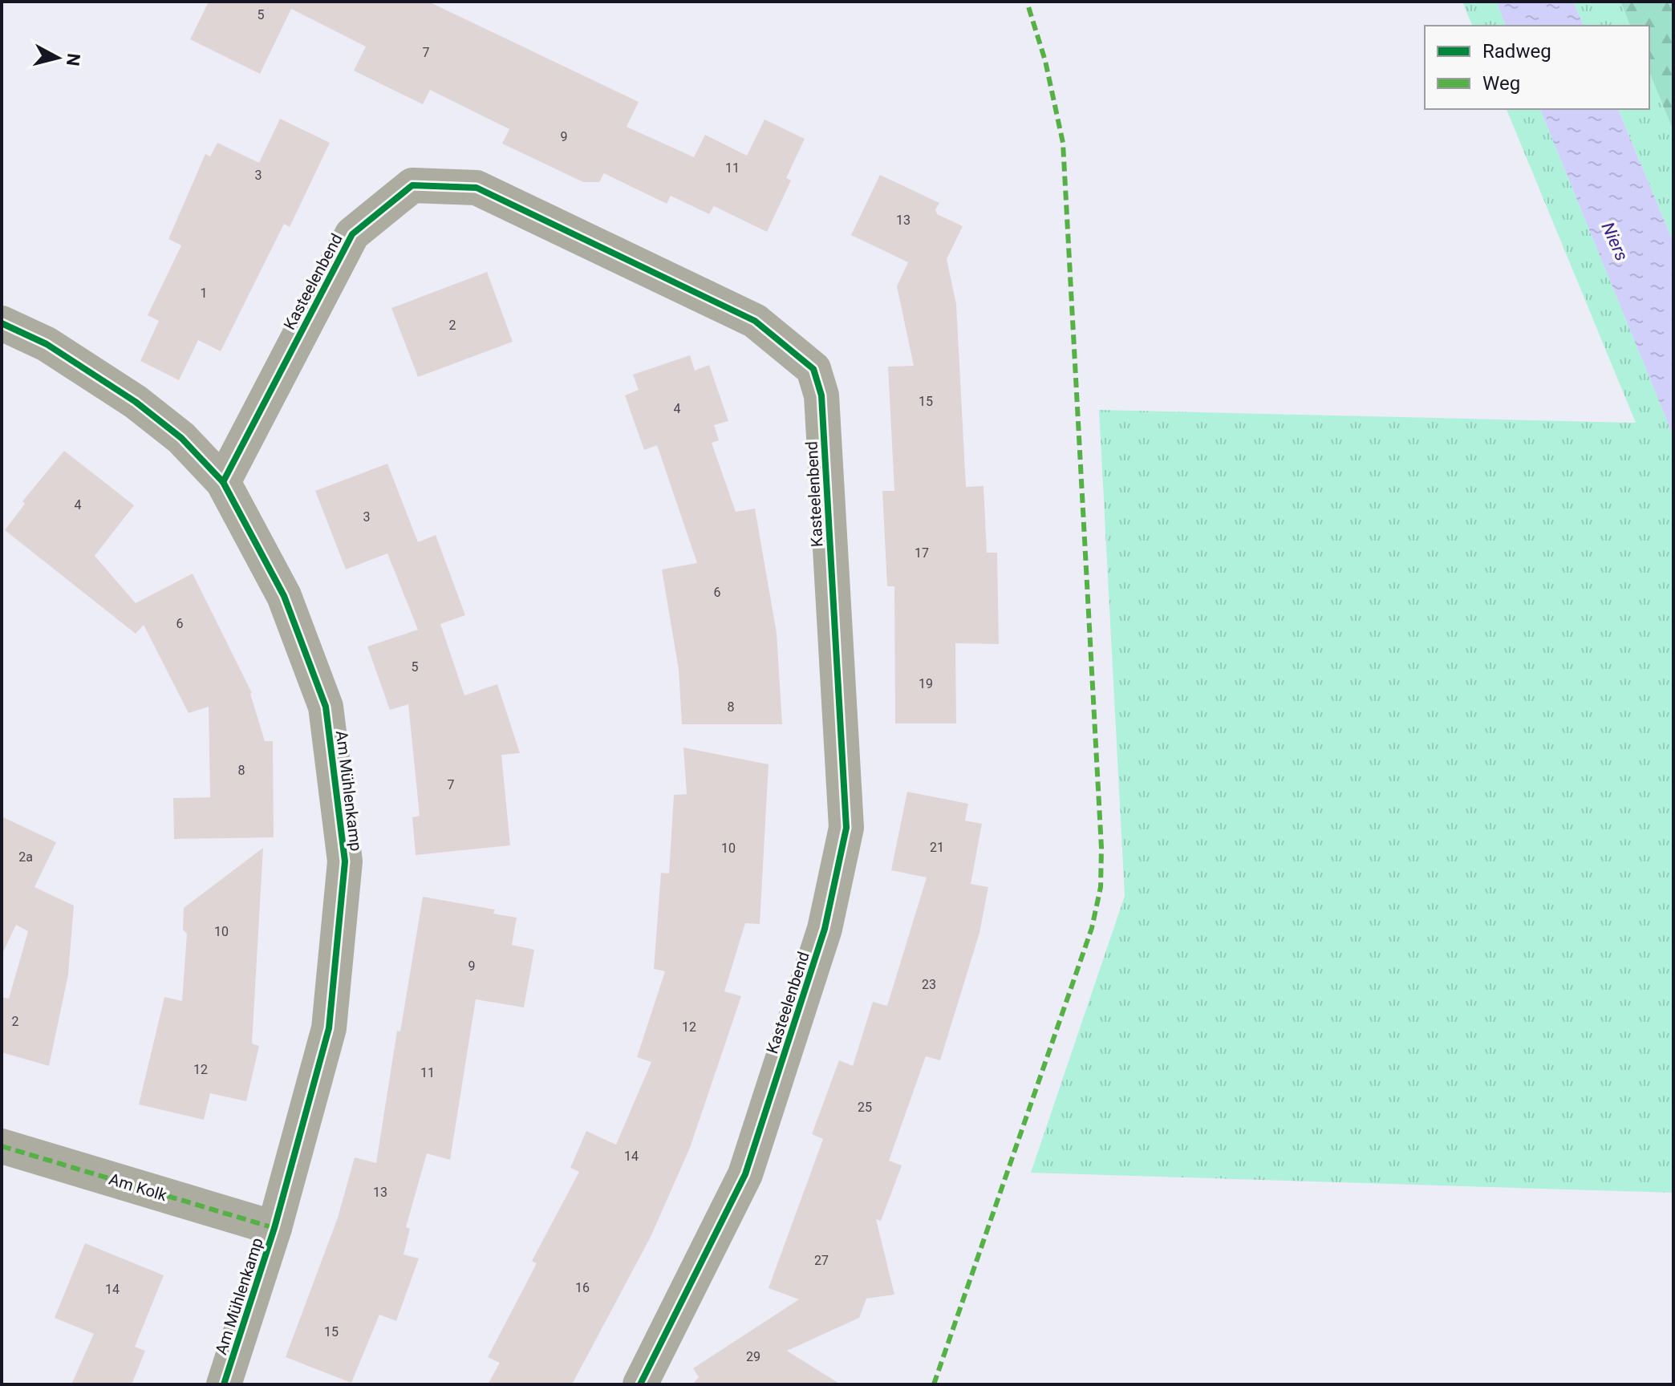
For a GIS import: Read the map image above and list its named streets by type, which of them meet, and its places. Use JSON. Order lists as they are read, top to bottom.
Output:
{
  "streets": {
    "street": ["Kasteelenbend", "Am Mühlenkamp", "Am Kolk"]
  },
  "crossings": [
    ["Kasteelenbend", "Am Mühlenkamp"],
    ["Am Mühlenkamp", "Am Kolk"]
  ],
  "water": ["Niers"],
  "house_numbers": [
    "5",
    "7",
    "9",
    "11",
    "3",
    "13",
    "1",
    "2",
    "15",
    "4",
    "4",
    "3",
    "17",
    "6",
    "6",
    "5",
    "19",
    "8",
    "8",
    "7",
    "21",
    "10",
    "2a",
    "10",
    "9",
    "23",
    "2",
    "12",
    "12",
    "11",
    "25",
    "14",
    "13",
    "27",
    "16",
    "14",
    "15",
    "29"
  ],
  "legend": ["Radweg", "Weg"],
  "north": "right"
}
